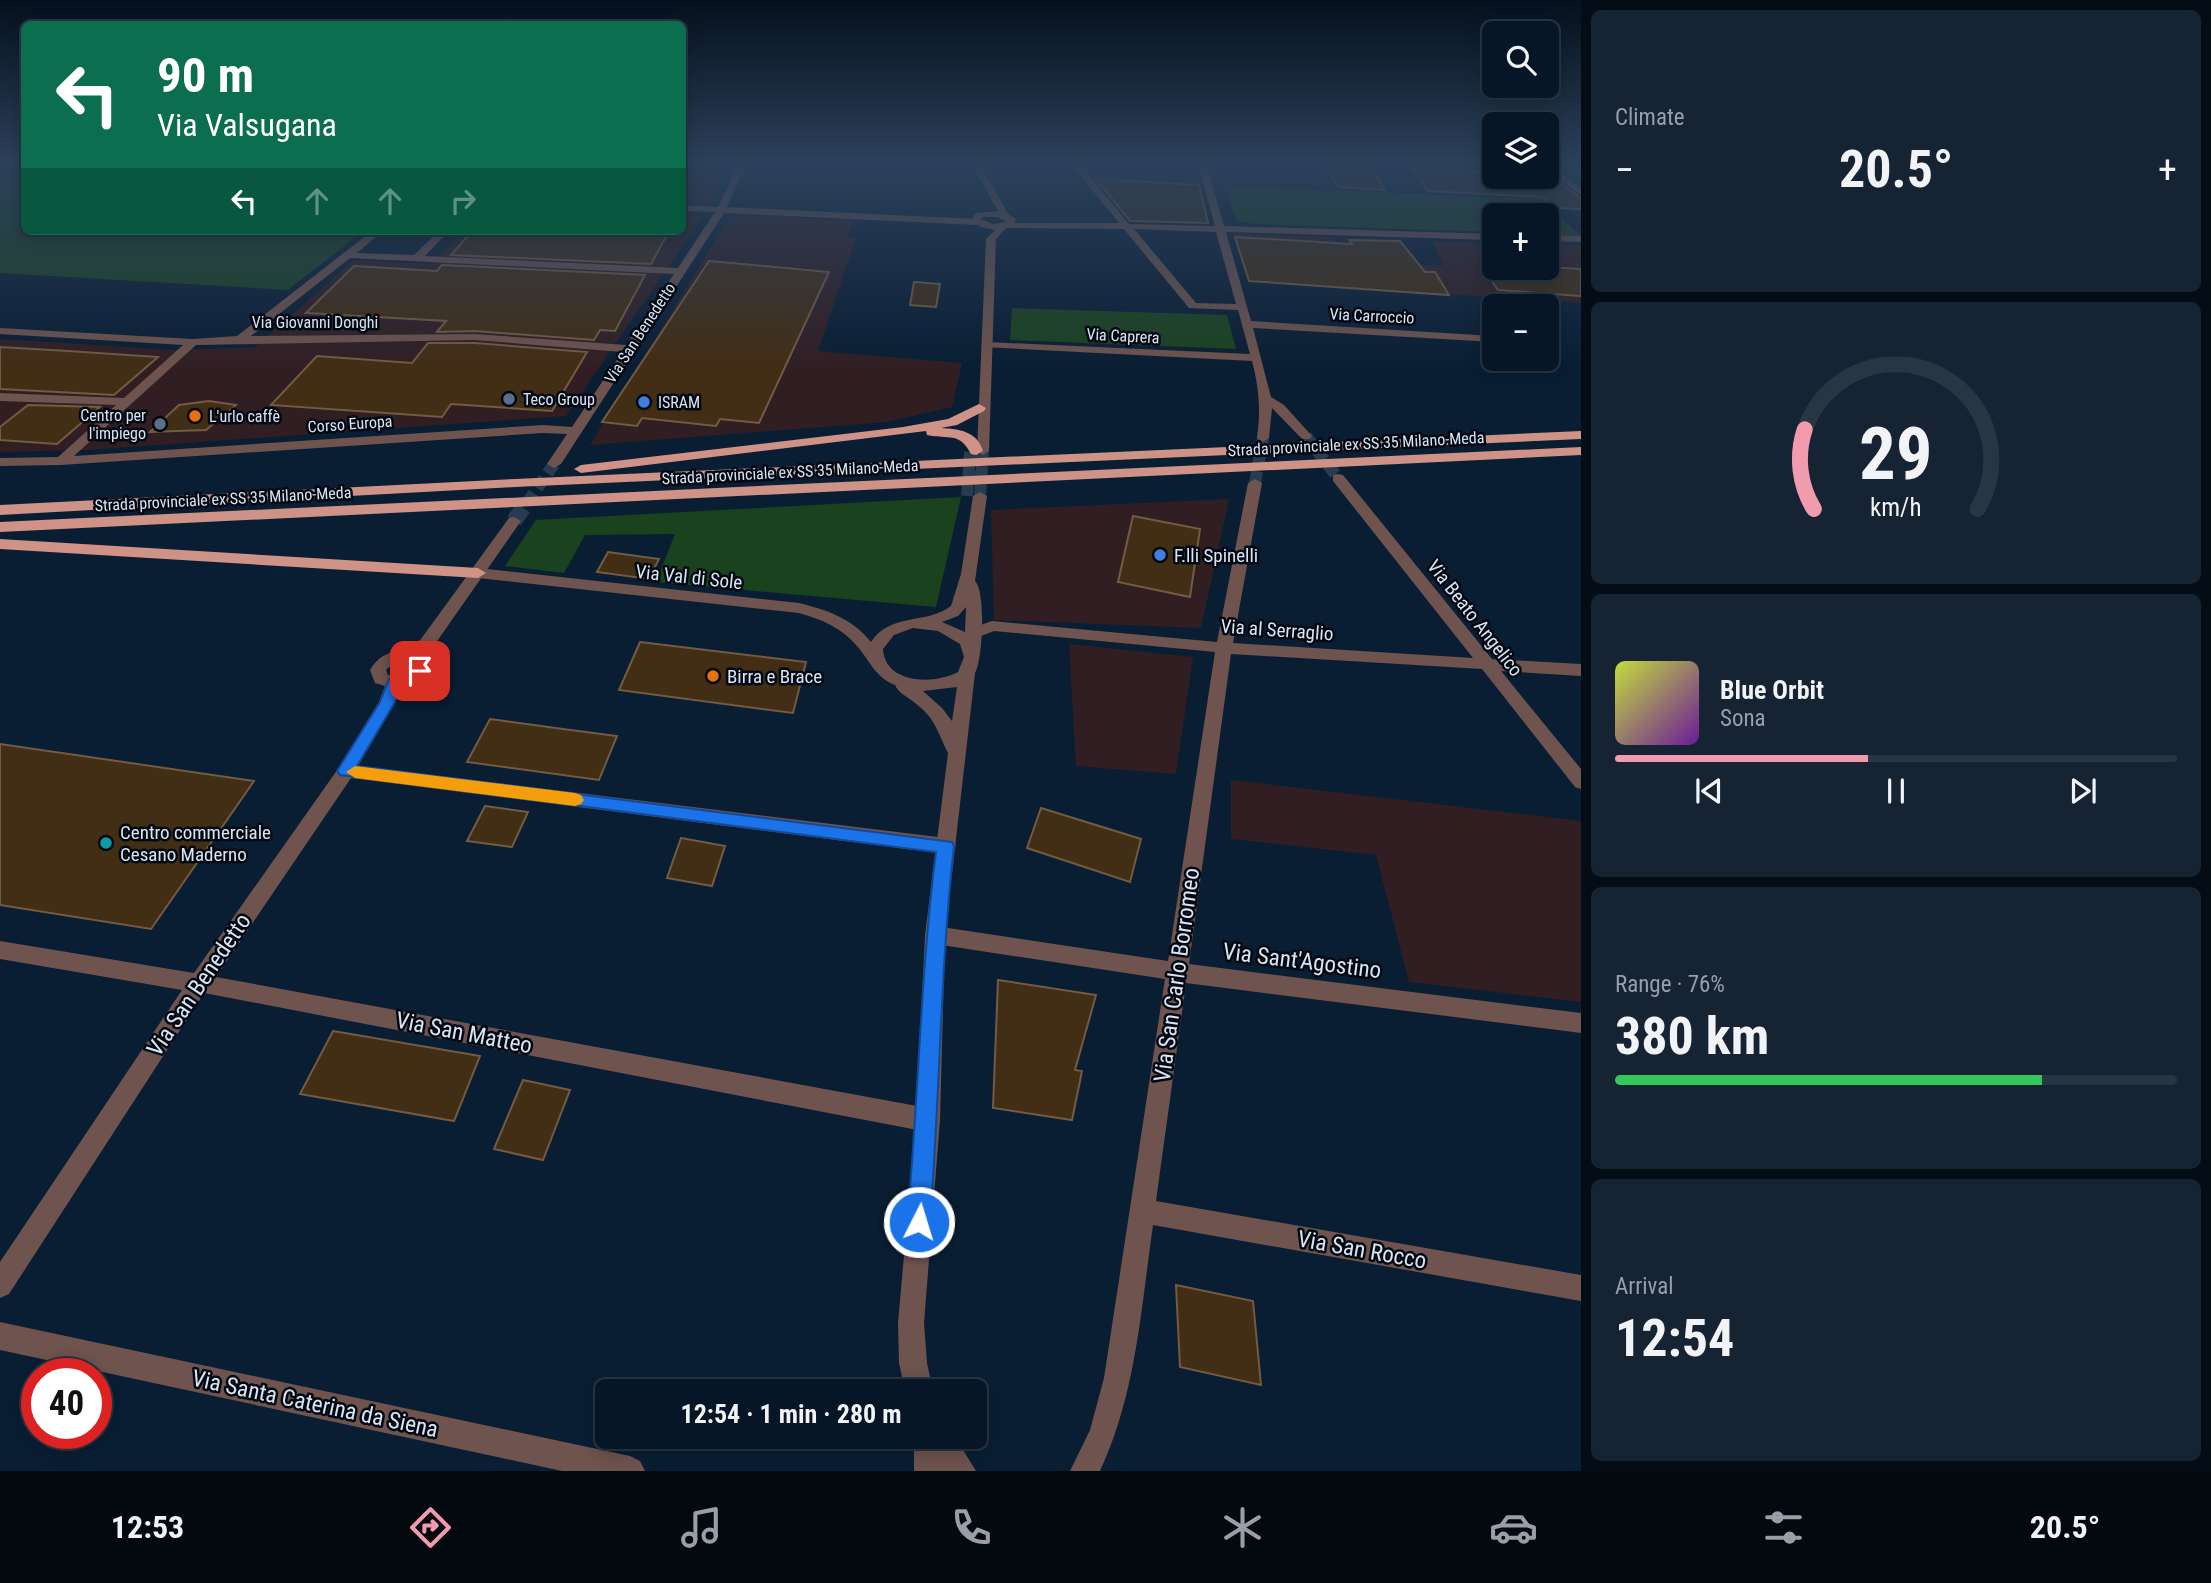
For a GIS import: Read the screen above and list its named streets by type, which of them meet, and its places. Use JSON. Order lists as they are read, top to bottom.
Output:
{
  "streets": {
    "highway": ["Strada provinciale ex SS 35 Milano-Meda"],
    "street": [
      "Via Carroccio",
      "Via Giovanni Donghi",
      "Via San Benedetto",
      "Via Caprera",
      "Corso Europa",
      "Via Val di Sole",
      "Via Beato Angelico",
      "Via al Serraglio",
      "Via Sant'Agostino",
      "Via San Carlo Borromeo",
      "Via San Matteo",
      "Via San Rocco",
      "Via Santa Caterina da Siena"
    ]
  },
  "crossings": [
    ["Via Giovanni Donghi", "Via San Benedetto"],
    ["Via San Benedetto", "Corso Europa"],
    ["Via San Benedetto", "Via San Matteo"],
    ["Via Beato Angelico", "Via al Serraglio"],
    ["Via al Serraglio", "Via San Carlo Borromeo"],
    ["Via Sant'Agostino", "Via San Carlo Borromeo"],
    ["Via San Carlo Borromeo", "Via San Rocco"]
  ],
  "places": [
    "Teco Group",
    "ISRAM",
    "L'urlo caffè",
    "Centro per l'impiego",
    "F.lli Spinelli",
    "Birra e Brace",
    "Centro commerciale Cesano Maderno"
  ],
  "page": {
    "tile": [
      "Climate",
      ["Range · 76%", "380 km"],
      ["Arrival", "12:54"]
    ],
    "map_buttons": ["+", "−"],
    "turn": ["90 m", "Via Valsugana"],
    "heat": ["−", "20.5°", "+"],
    "song": ["Blue Orbit", "Sona"],
    "limit": "40",
    "trip": "12:54 · 1 min · 280 m",
    "tabs": ["12:53", "20.5°"],
    "gauge": ["29", "km/h"]
  }
}
